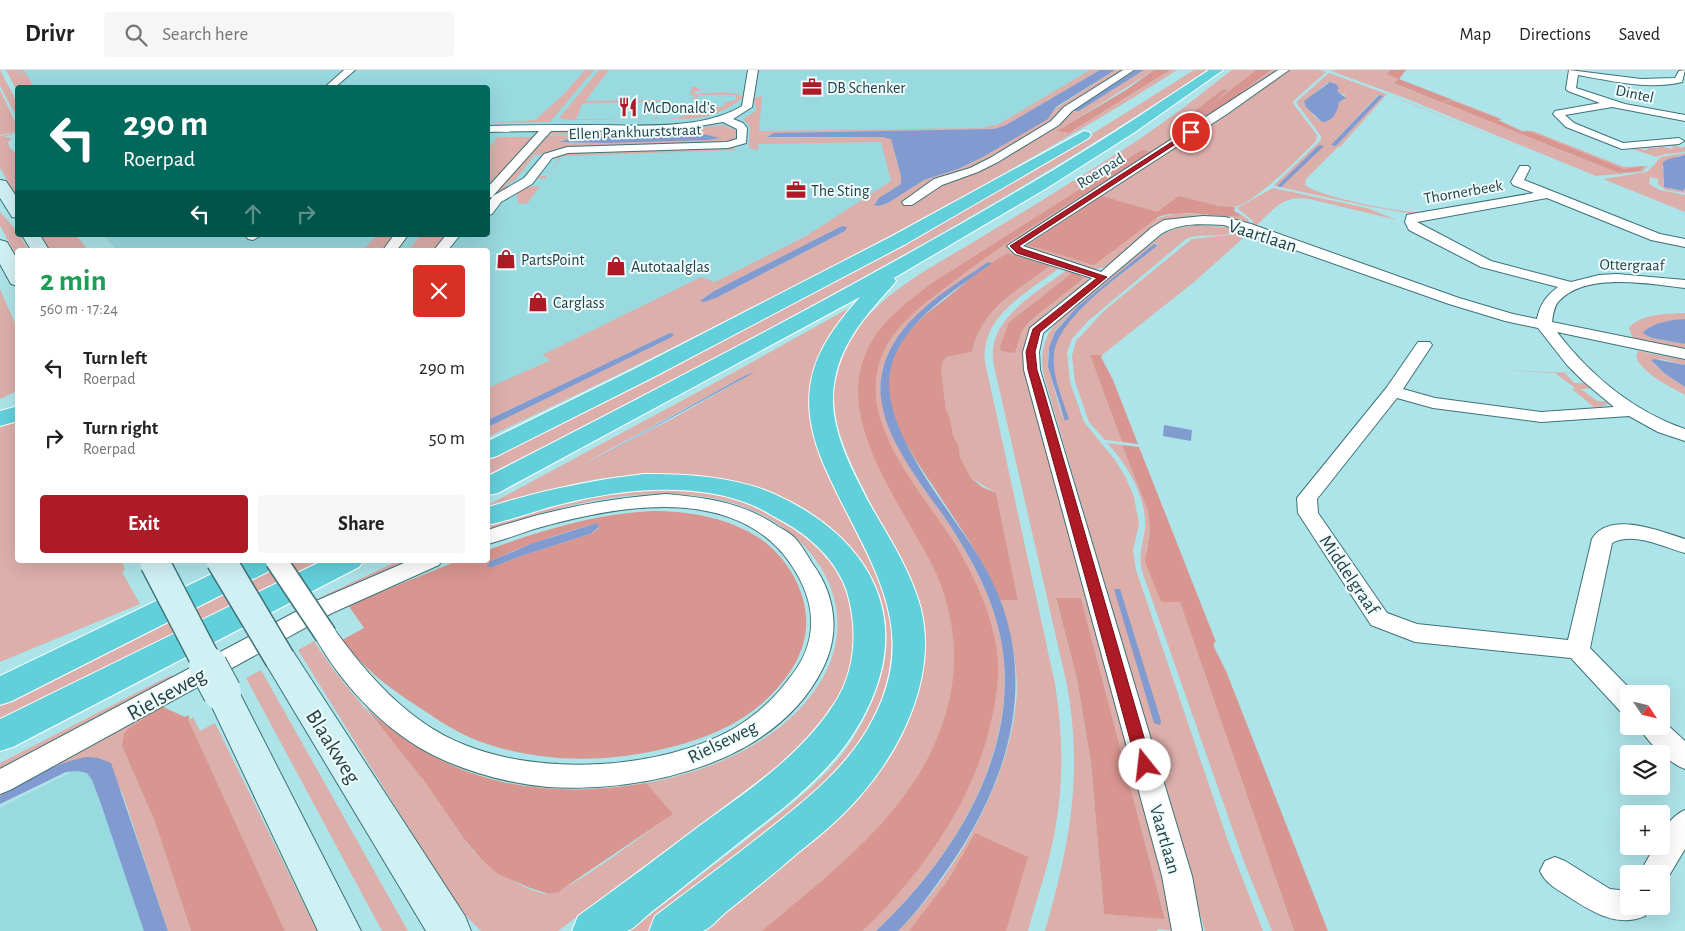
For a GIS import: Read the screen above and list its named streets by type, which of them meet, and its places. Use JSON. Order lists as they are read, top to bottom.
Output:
{
  "streets": {
    "main road": ["Blaakweg"],
    "street": [
      "Dintel",
      "Ellen Pankhurststraat",
      "Roerpad",
      "Thornerbeek",
      "Vaartlaan",
      "Ottergraaf",
      "Middelgraaf",
      "Rielseweg"
    ]
  },
  "crossings": [
    ["Roerpad", "Vaartlaan"],
    ["Thornerbeek", "Ottergraaf"],
    ["Vaartlaan", "Ottergraaf"]
  ],
  "places": {
    "office": ["DB Schenker", "The Sting"],
    "restaurant": ["McDonald's"],
    "shop": ["PartsPoint", "Autotaalglas", "Carglass"]
  },
  "north": "bottom right",
  "page": {
    "header": "Drivr",
    "search": "Search here",
    "nav": ["Map", "Directions", "Saved"],
    "turn": ["290 m", "Roerpad"],
    "heading": ["2 min", "560 m · 17:24"],
    "list": [
      {
        "name": "Turn left",
        "note": "Roerpad",
        "value": "290 m"
      },
      {
        "name": "Turn right",
        "note": "Roerpad",
        "value": "50 m"
      }
    ],
    "buttons": ["Exit", "Share"],
    "map_buttons": ["+", "−"]
  }
}
